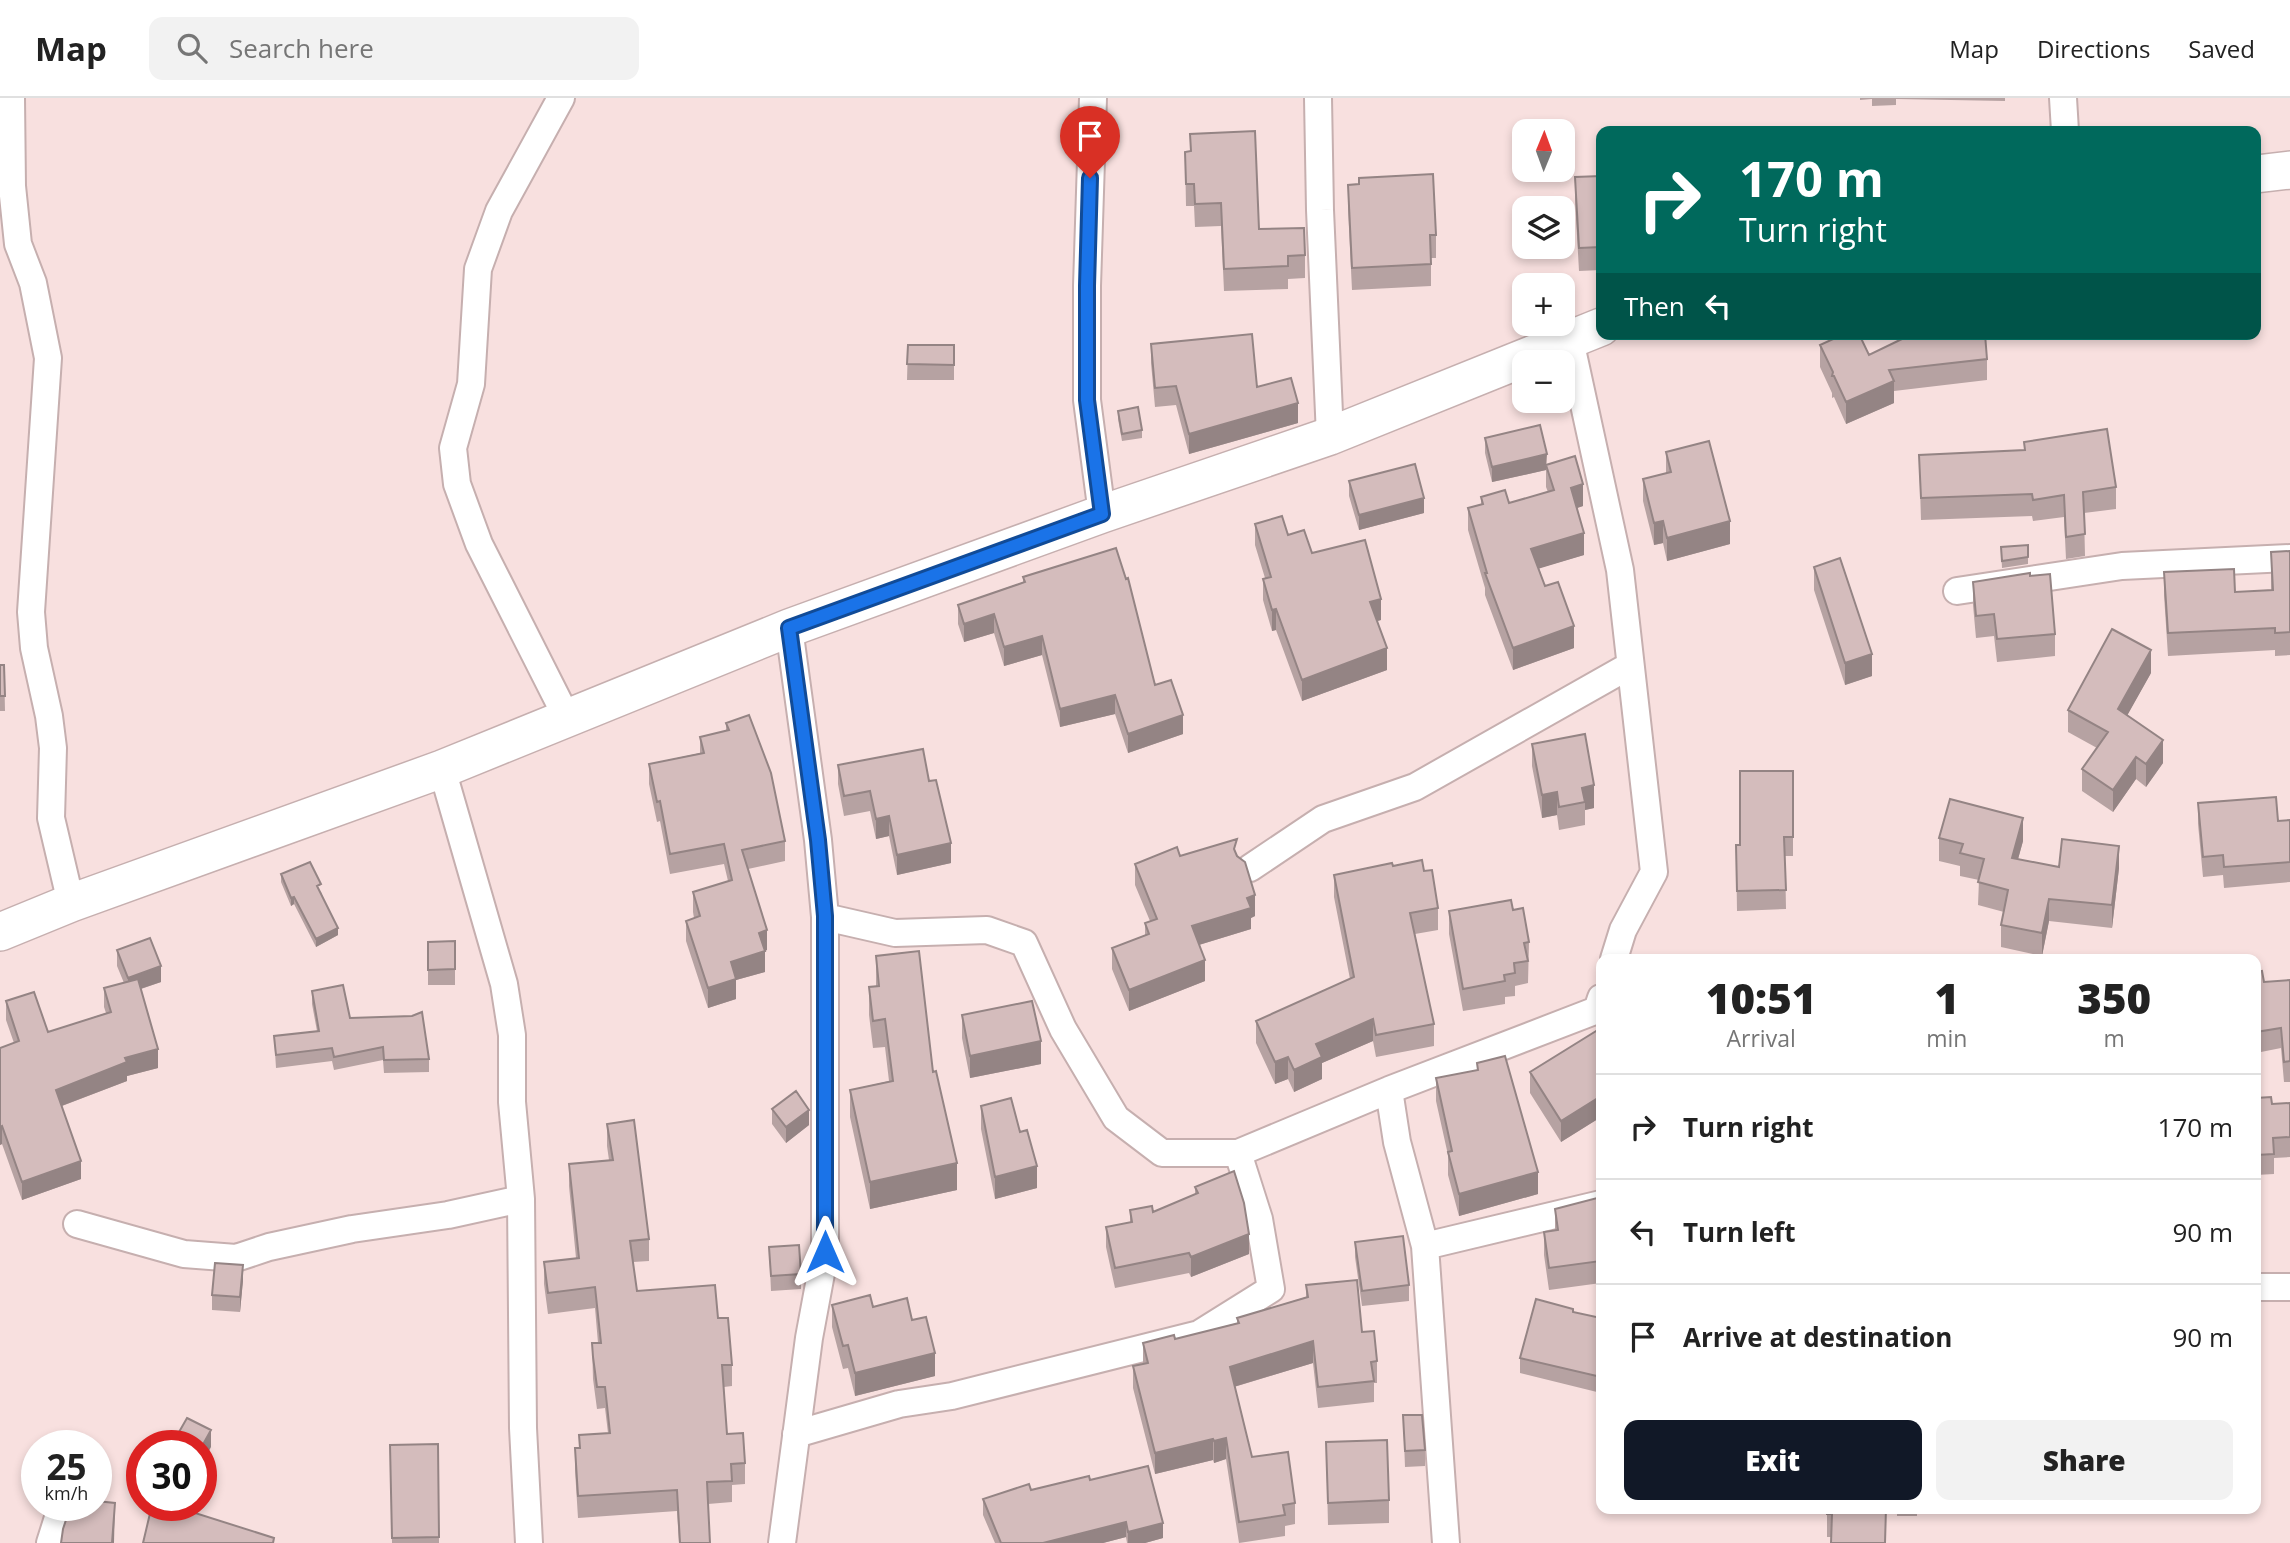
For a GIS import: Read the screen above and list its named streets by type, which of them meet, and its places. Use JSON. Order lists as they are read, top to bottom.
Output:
{
  "north": "top",
  "page": {
    "header": "Map",
    "search": "Search here",
    "nav": ["Map", "Directions", "Saved"],
    "map_buttons": ["+", "−"],
    "turn": ["170 m", "Turn right"],
    "then": "Then",
    "eta": [
      "10:51",
      "Arrival",
      "1",
      "min",
      "350",
      "m"
    ],
    "list": [
      {
        "name": "Turn right",
        "value": "170 m"
      },
      {
        "name": "Turn left",
        "value": "90 m"
      },
      {
        "name": "Arrive at destination",
        "value": "90 m"
      }
    ],
    "buttons": ["Exit", "Share"],
    "speed": "25 km/h",
    "limit": "30"
  }
}
